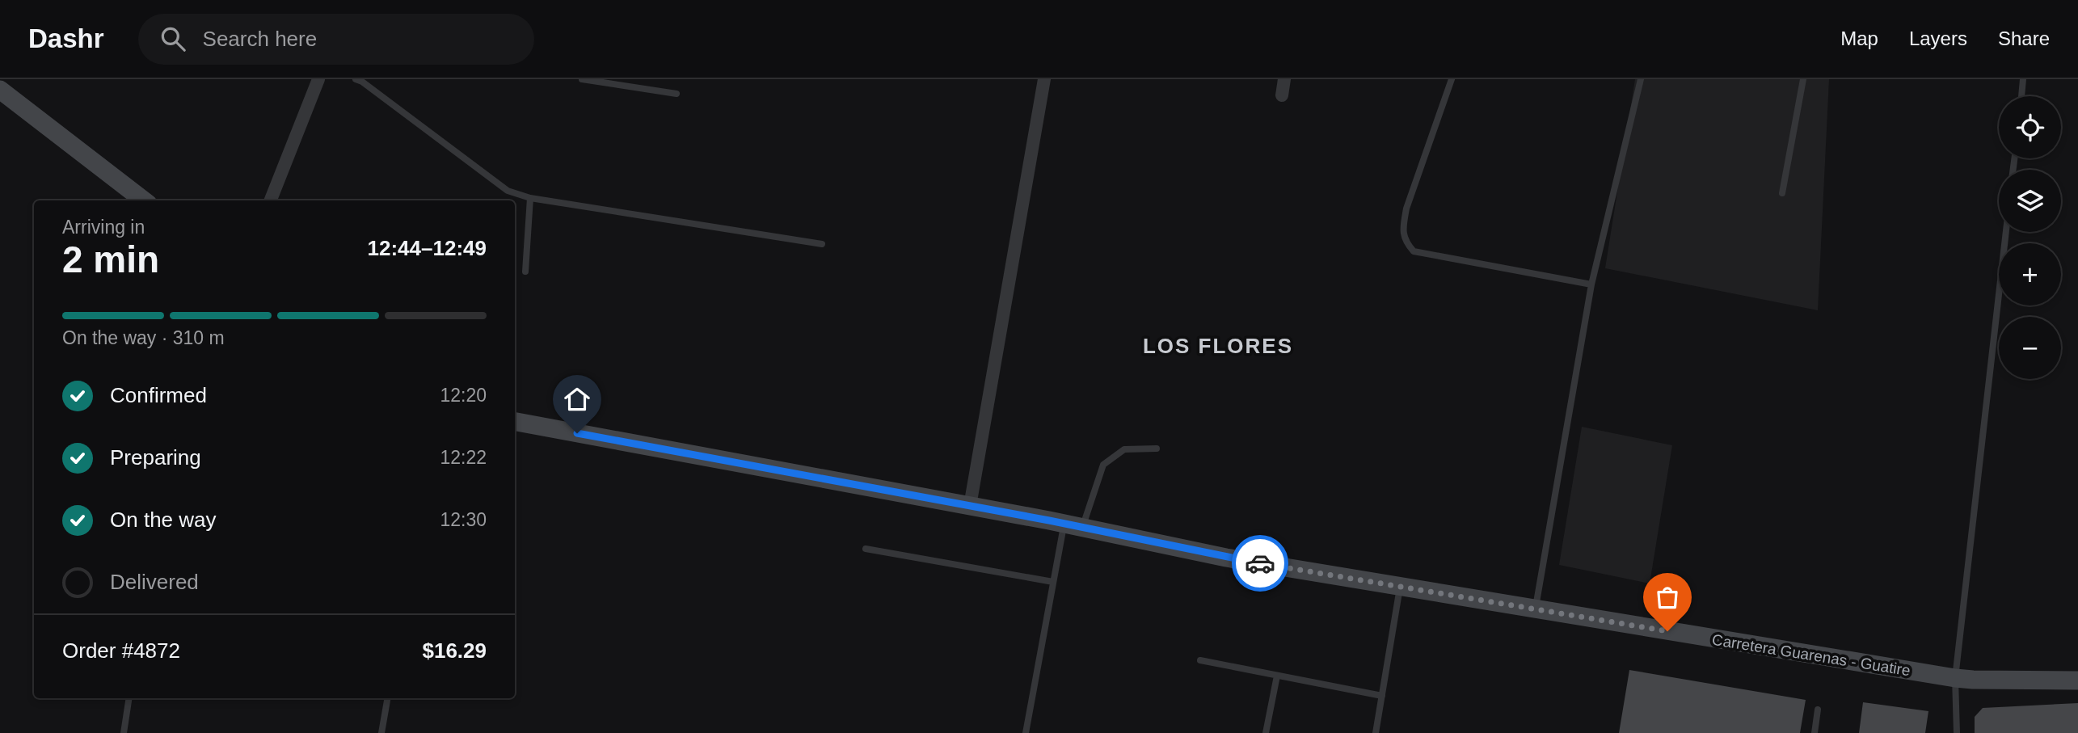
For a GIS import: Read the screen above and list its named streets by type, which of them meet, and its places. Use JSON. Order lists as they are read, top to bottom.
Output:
{
  "streets": {
    "main road": ["Carretera Guarenas - Guatire"]
  },
  "districts": ["LOS FLORES"],
  "page": {
    "header": "Dashr",
    "search": "Search here",
    "nav": ["Map", "Layers", "Share"],
    "map_buttons": ["+", "−"],
    "heading": ["2 min", "Arriving in", "12:44–12:49"],
    "panel": ["Order #4872", "$16.29"],
    "bar": "On the way · 310 m",
    "list": [
      ["Confirmed", "12:20"],
      ["Preparing", "12:22"],
      ["On the way", "12:30"],
      "Delivered"
    ]
  }
}
